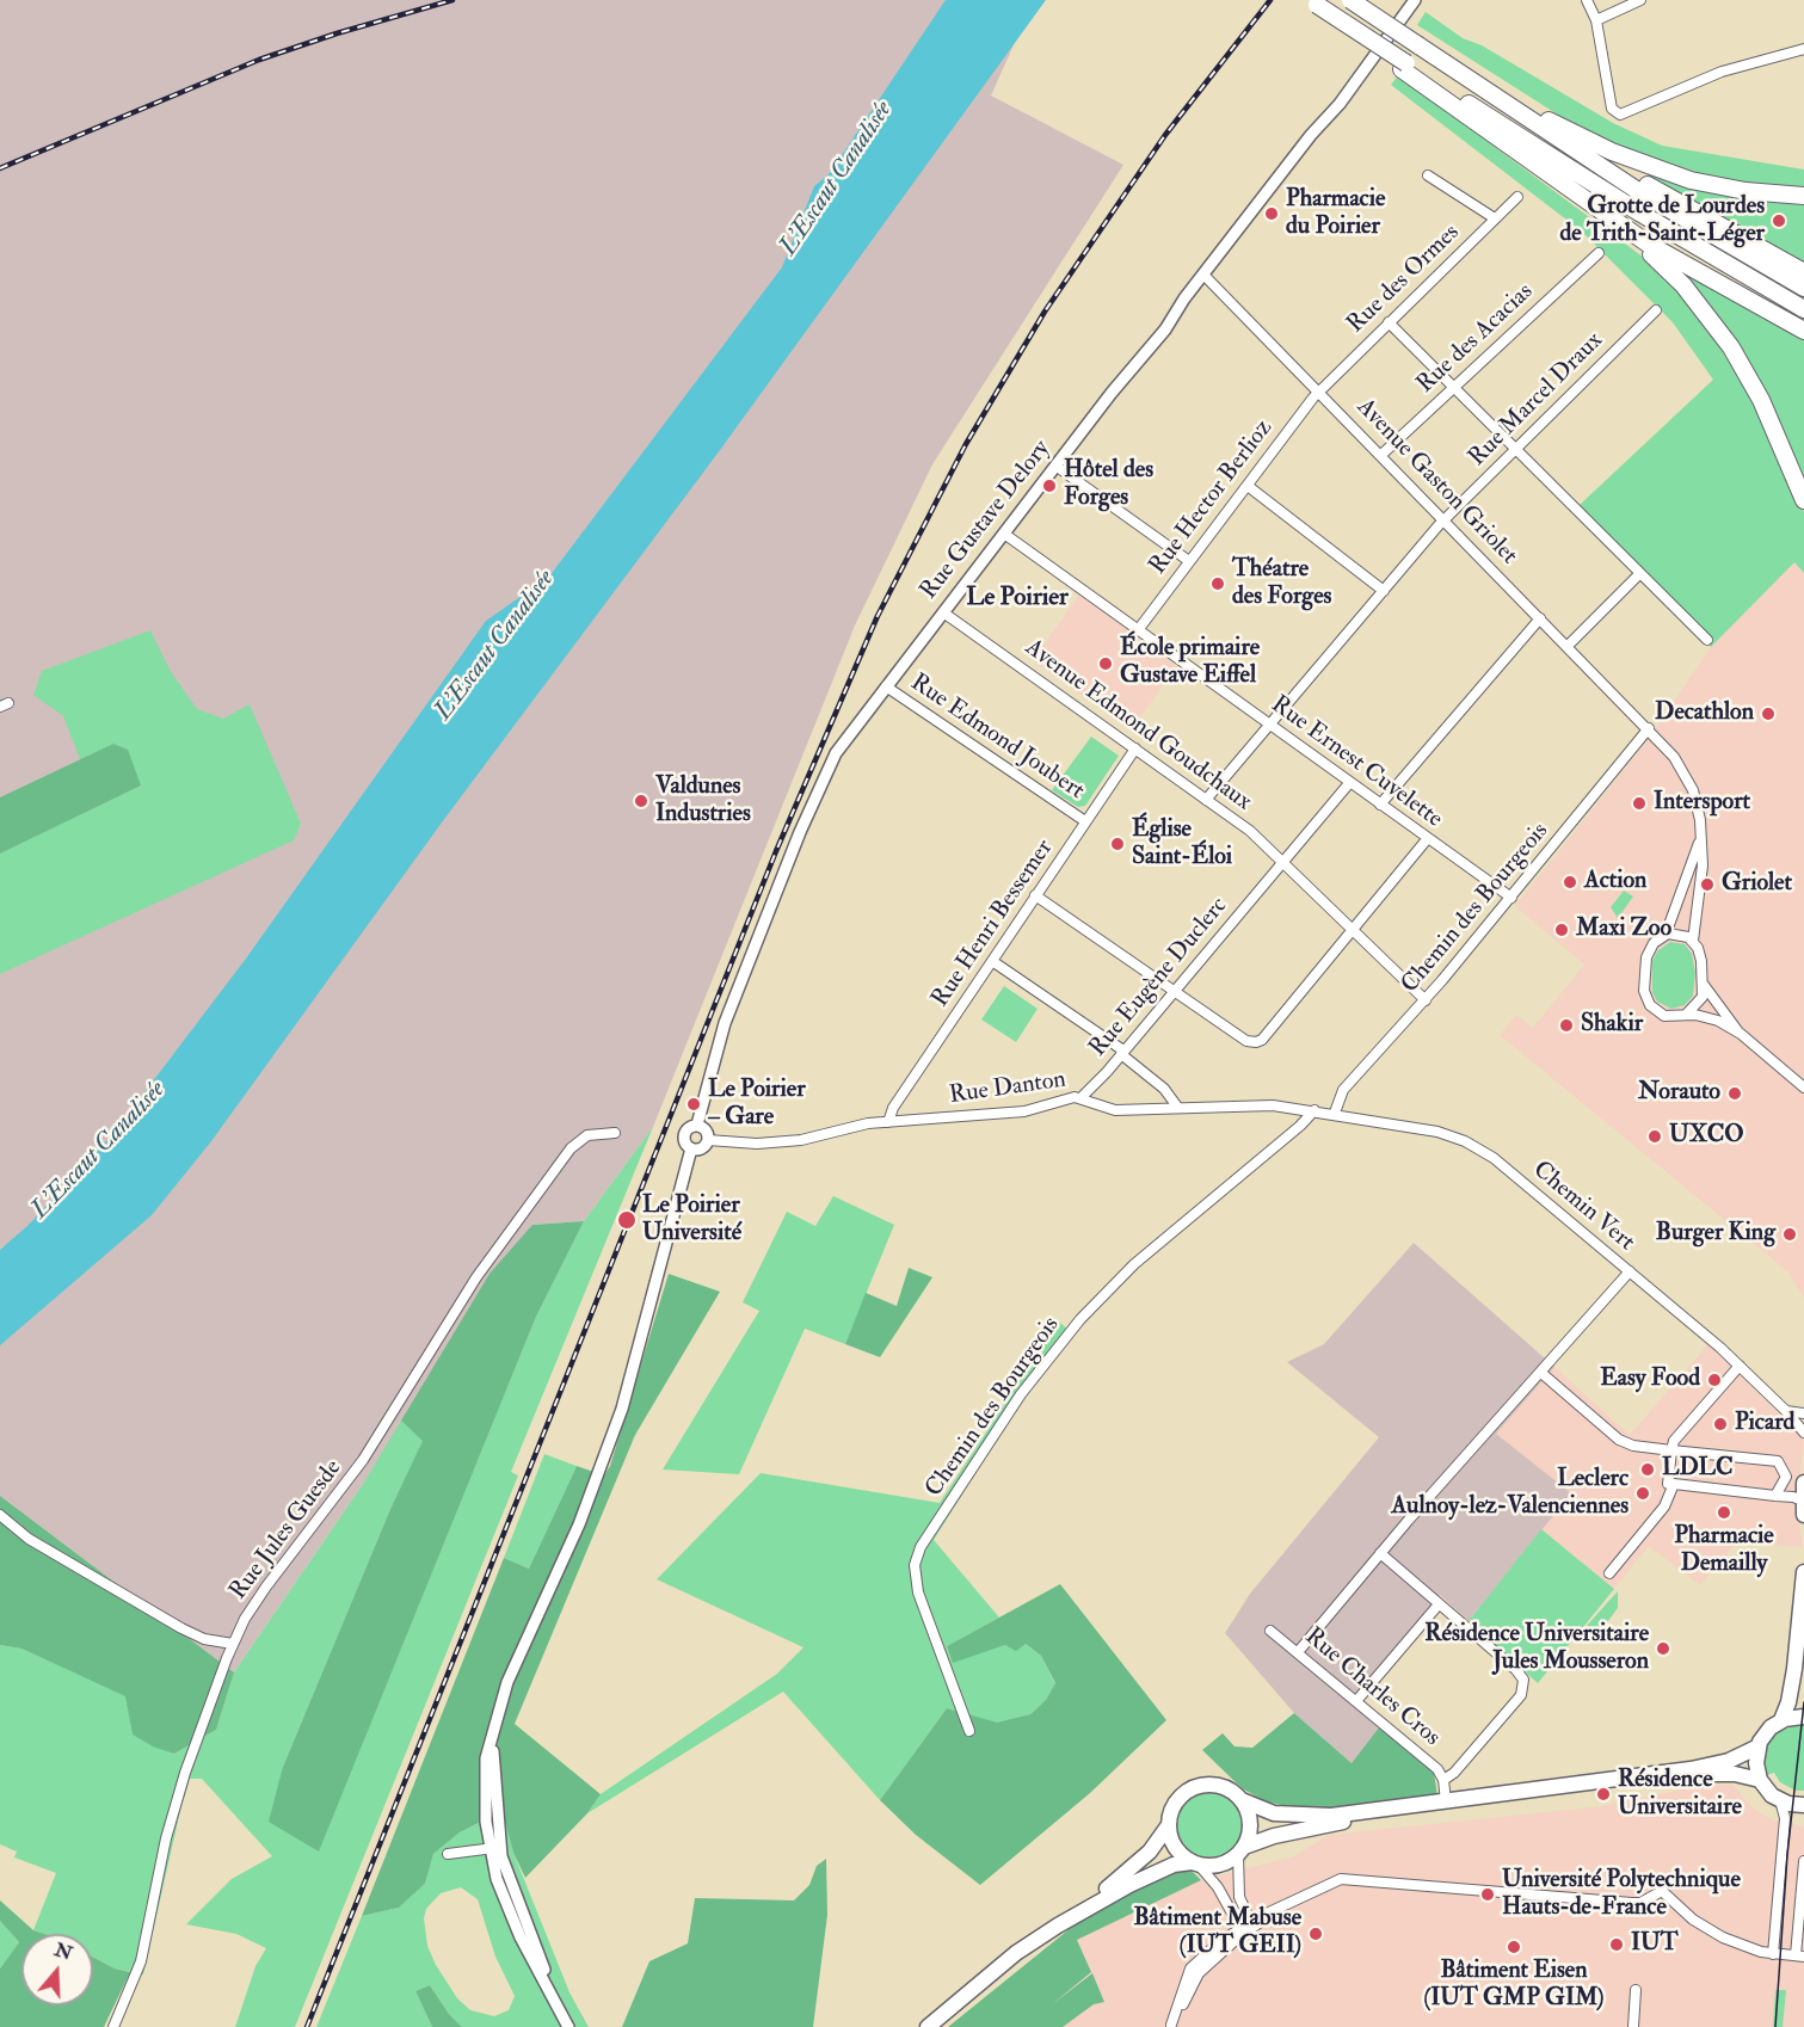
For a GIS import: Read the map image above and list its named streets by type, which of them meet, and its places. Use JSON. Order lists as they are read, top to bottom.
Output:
{
  "streets": {
    "street": [
      "Rue des Ormes",
      "Rue des Acacias",
      "Rue Marcel Draux",
      "Avenue Gaston Griolet",
      "Rue Hector Berlioz",
      "Rue Gustave Delory",
      "Avenue Edmond Goudchaux",
      "Rue Edmond Joubert",
      "Rue Ernest Cuvelette",
      "Chemin des Bourgeois",
      "Rue Henri Bessemer",
      "Rue Eugène Duclerc",
      "Rue Danton",
      "Chemin Vert",
      "Rue Jules Guesde",
      "Rue Charles Cros"
    ]
  },
  "crossings": [
    ["Rue des Ormes", "Avenue Gaston Griolet"],
    ["Rue des Ormes", "Rue Hector Berlioz"],
    ["Rue des Acacias", "Avenue Gaston Griolet"],
    ["Rue Marcel Draux", "Avenue Gaston Griolet"],
    ["Rue Marcel Draux", "Avenue Edmond Goudchaux"],
    ["Rue Marcel Draux", "Rue Ernest Cuvelette"],
    ["Avenue Gaston Griolet", "Rue Hector Berlioz"],
    ["Avenue Gaston Griolet", "Rue Gustave Delory"],
    ["Avenue Gaston Griolet", "Chemin des Bourgeois"],
    ["Rue Hector Berlioz", "Rue Ernest Cuvelette"],
    ["Rue Gustave Delory", "Avenue Edmond Goudchaux"],
    ["Rue Gustave Delory", "Rue Edmond Joubert"],
    ["Rue Gustave Delory", "Rue Ernest Cuvelette"],
    ["Rue Gustave Delory", "Rue Danton"],
    ["Avenue Edmond Goudchaux", "Chemin des Bourgeois"],
    ["Avenue Edmond Goudchaux", "Rue Henri Bessemer"],
    ["Avenue Edmond Goudchaux", "Rue Eugène Duclerc"],
    ["Rue Edmond Joubert", "Rue Henri Bessemer"],
    ["Rue Ernest Cuvelette", "Chemin des Bourgeois"],
    ["Rue Ernest Cuvelette", "Rue Eugène Duclerc"],
    ["Chemin des Bourgeois", "Rue Danton"],
    ["Chemin des Bourgeois", "Chemin Vert"],
    ["Rue Henri Bessemer", "Rue Danton"],
    ["Rue Eugène Duclerc", "Rue Danton"],
    ["Rue Danton", "Chemin Vert"]
  ],
  "districts": ["Le Poirier"],
  "water": ["L'Escaut Canalisée"],
  "places": [
    "Pharmacie du Poirier",
    "Grotte de Lourdes de Trith-Saint-Léger",
    "Hôtel des Forges",
    "Théatre des Forges",
    "École primaire Gustave Eiffel",
    "Decathlon",
    "Valdunes Industries",
    "Intersport",
    "Église Saint-Éloi",
    "Action",
    "Griolet",
    "Maxi Zoo",
    "Shakir",
    "Norauto",
    "Le Poirier – Gare",
    "UXCO",
    "Le Poirier Université",
    "Burger King",
    "Easy Food",
    "Picard",
    "LDLC",
    "Leclerc Aulnoy-lez-Valenciennes",
    "Pharmacie Demailly",
    "Résidence Universitaire Jules Mousseron",
    "Résidence Universitaire",
    "Université Polytechnique Hauts-de-France",
    "Bâtiment Mabuse (IUT GEII)",
    "IUT",
    "Bâtiment Eisen (IUT GMP GIM)"
  ],
  "north": "top"
}
